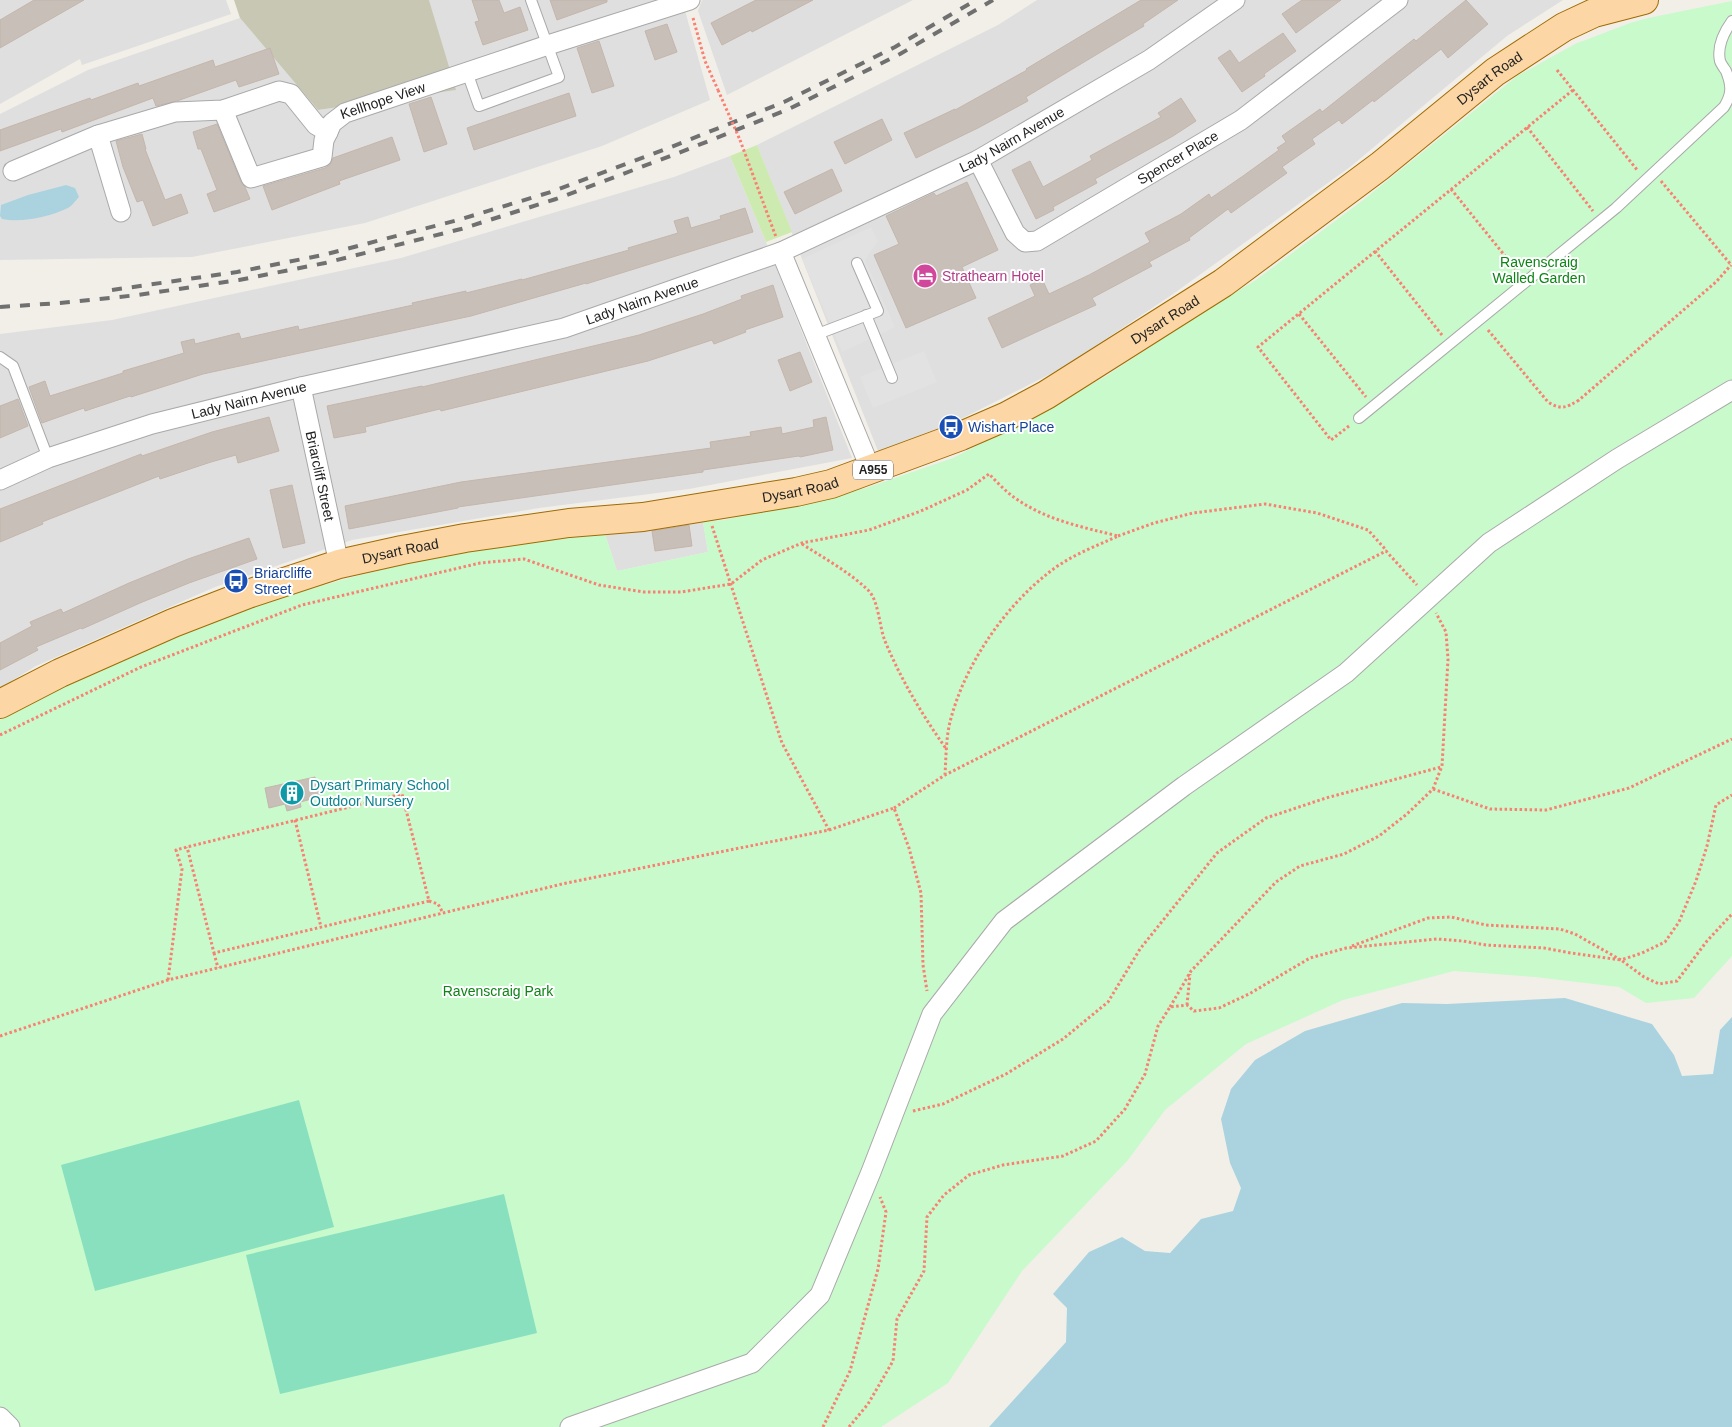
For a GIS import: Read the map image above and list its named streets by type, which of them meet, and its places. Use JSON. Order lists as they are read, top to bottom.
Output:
{
  "streets": {
    "main road": ["Dysart Road", "A955"],
    "street": [
      "Kellhope View",
      "Lady Nairn Avenue",
      "Spencer Place",
      "Briarcliff Street"
    ]
  },
  "crossings": [
    ["Dysart Road", "Briarcliff Street"],
    ["Lady Nairn Avenue", "Spencer Place"],
    ["Lady Nairn Avenue", "Briarcliff Street"]
  ],
  "parks": ["Ravenscraig Walled Garden", "Ravenscraig Park"],
  "places": {
    "hotel": ["Strathearn Hotel"],
    "bus stop": ["Wishart Place", "Briarcliffe Street"],
    "building": ["Dysart Primary School Outdoor Nursery"]
  }
}
